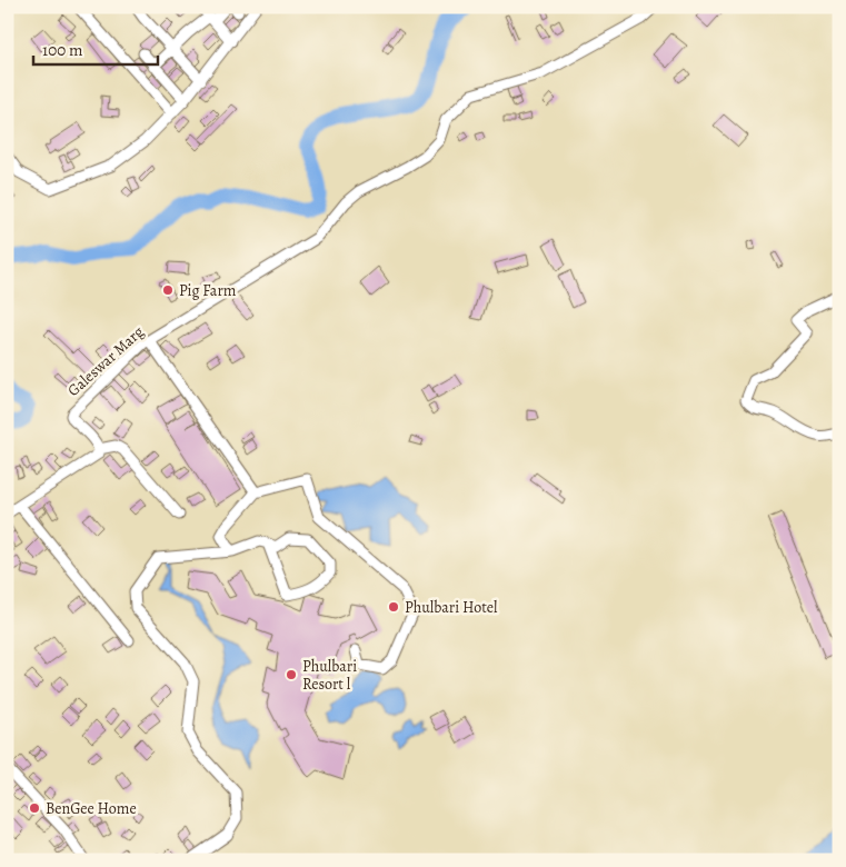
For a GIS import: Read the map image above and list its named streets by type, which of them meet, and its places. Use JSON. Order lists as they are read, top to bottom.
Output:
{
  "streets": {
    "street": ["Galeswar Marg"]
  },
  "places": [
    "Pig Farm",
    "Phulbari Hotel",
    "Phulbari Resort l",
    "BenGee Home"
  ],
  "scale_bar": "100 m"
}
